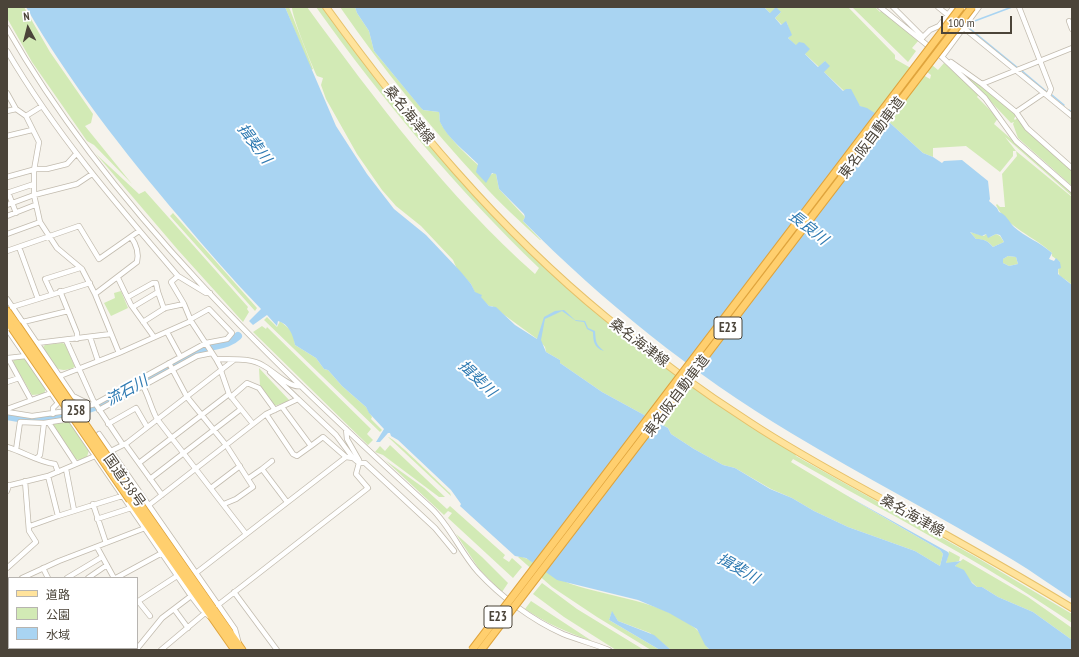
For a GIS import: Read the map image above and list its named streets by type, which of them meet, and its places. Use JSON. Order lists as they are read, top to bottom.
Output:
{
  "streets": {
    "highway": [
      "東名阪自動車道",
      "E23",
      "258",
      "国道258号"
    ],
    "main road": ["桑名海津線"]
  },
  "water": ["揖斐川", "長良川", "流石川"],
  "legend": ["道路", "公園", "水域"],
  "scale_bar": "100 m",
  "north": "top"
}
